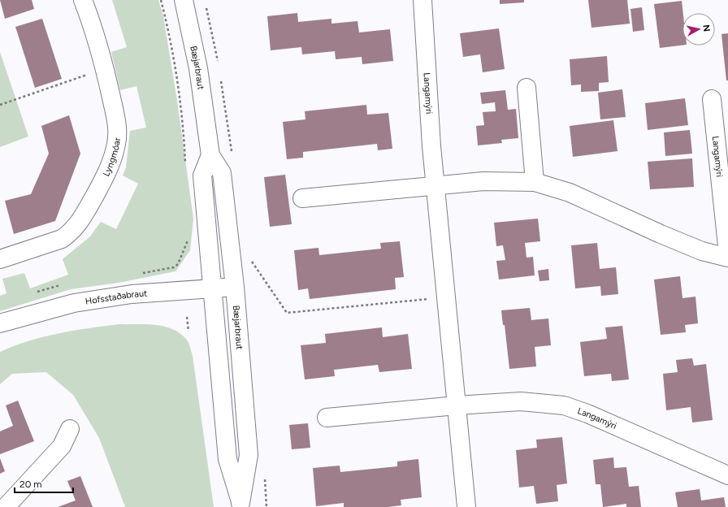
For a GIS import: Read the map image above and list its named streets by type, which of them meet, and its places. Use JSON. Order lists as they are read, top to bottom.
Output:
{
  "streets": {
    "street": [
      "Bæjarbraut",
      "Langamýri",
      "Lyngmóar",
      "Hofsstaðabraut"
    ]
  },
  "crossings": [
    ["Bæjarbraut", "Hofsstaðabraut"]
  ],
  "scale_bar": "20 m",
  "north": "right"
}
